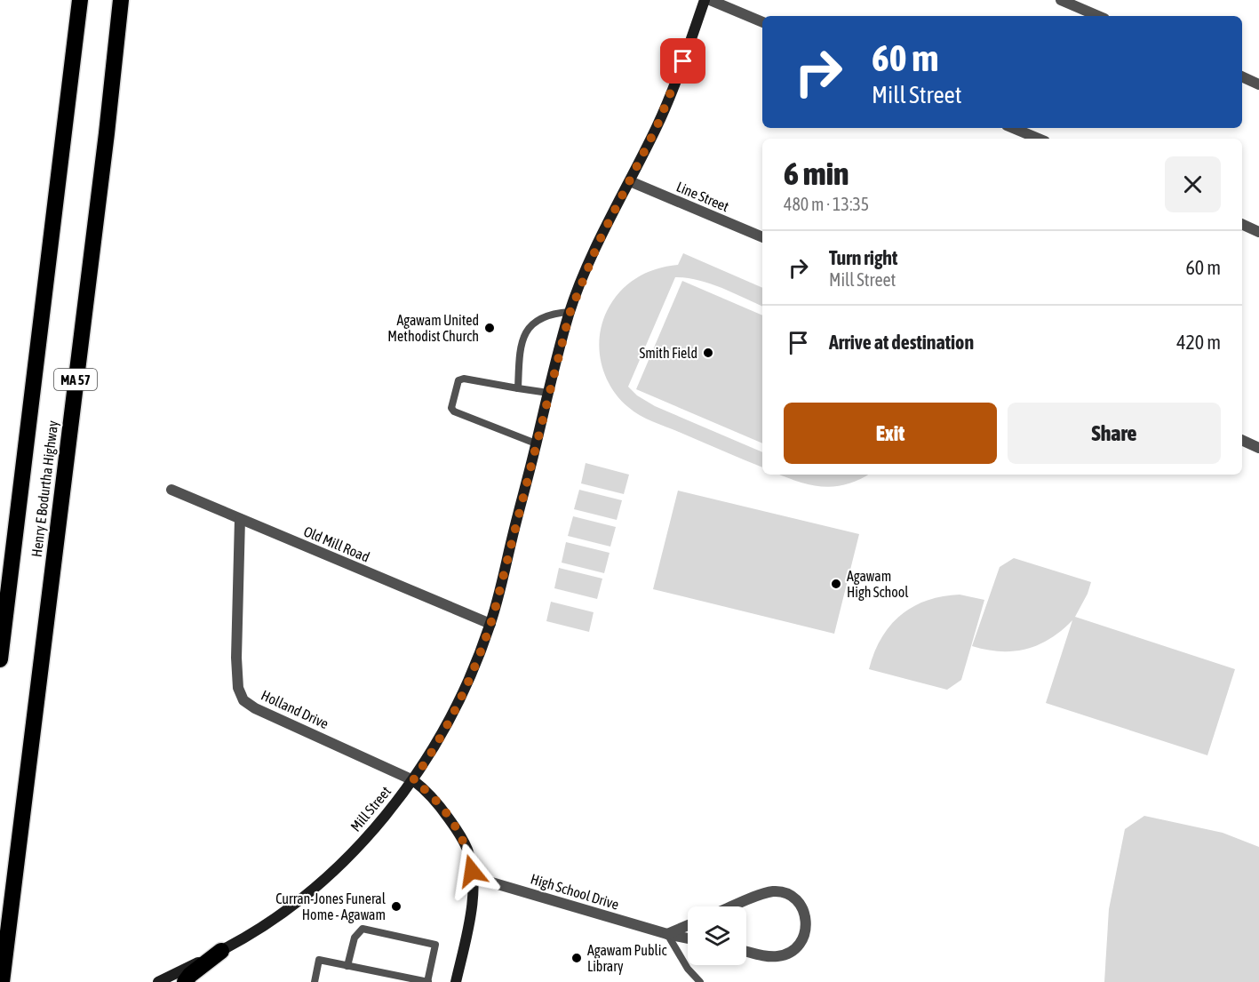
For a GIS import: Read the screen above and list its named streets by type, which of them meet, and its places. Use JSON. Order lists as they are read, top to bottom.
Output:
{
  "streets": {
    "highway": ["MA 57", "Henry E Bodurtha Highway"],
    "street": [
      "Line Street",
      "Old Mill Road",
      "Holland Drive",
      "Mill Street",
      "High School Drive"
    ]
  },
  "crossings": [
    ["Line Street", "Mill Street"],
    ["Old Mill Road", "Holland Drive"],
    ["Old Mill Road", "Mill Street"],
    ["Holland Drive", "Mill Street"]
  ],
  "places": [
    "Agawam United Methodist Church",
    "Smith Field",
    "Agawam High School",
    "Curran-Jones Funeral Home - Agawam",
    "Agawam Public Library"
  ],
  "page": {
    "turn": ["60 m", "Mill Street"],
    "heading": ["6 min", "480 m · 13:35"],
    "list": [
      {
        "name": "Turn right",
        "note": "Mill Street",
        "value": "60 m"
      },
      {
        "name": "Arrive at destination",
        "value": "420 m"
      }
    ],
    "buttons": ["Exit", "Share"]
  }
}
